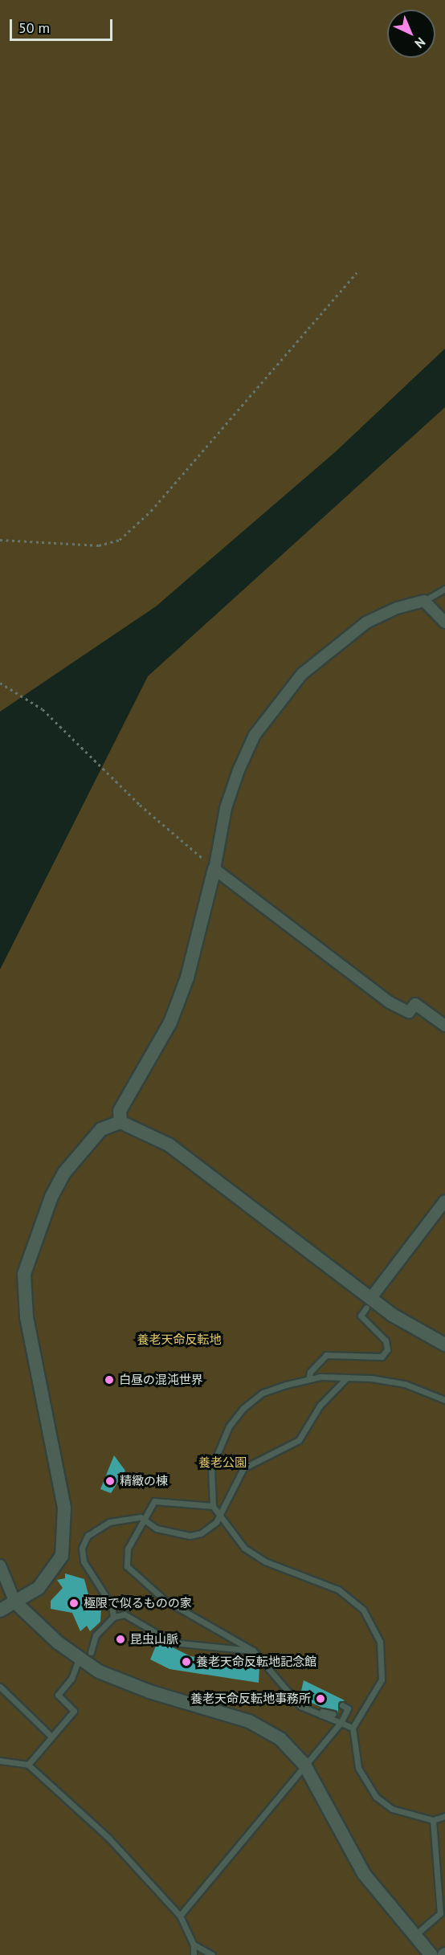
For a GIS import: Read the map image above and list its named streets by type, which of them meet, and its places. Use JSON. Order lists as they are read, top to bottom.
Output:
{
  "parks": ["養老天命反転地", "養老公園"],
  "places": [
    "白昼の混沌世界",
    "精緻の棟",
    "極限で似るものの家",
    "昆虫山脈",
    "養老天命反転地記念館",
    "養老天命反転地事務所"
  ],
  "scale_bar": "50 m",
  "north": "bottom right"
}
